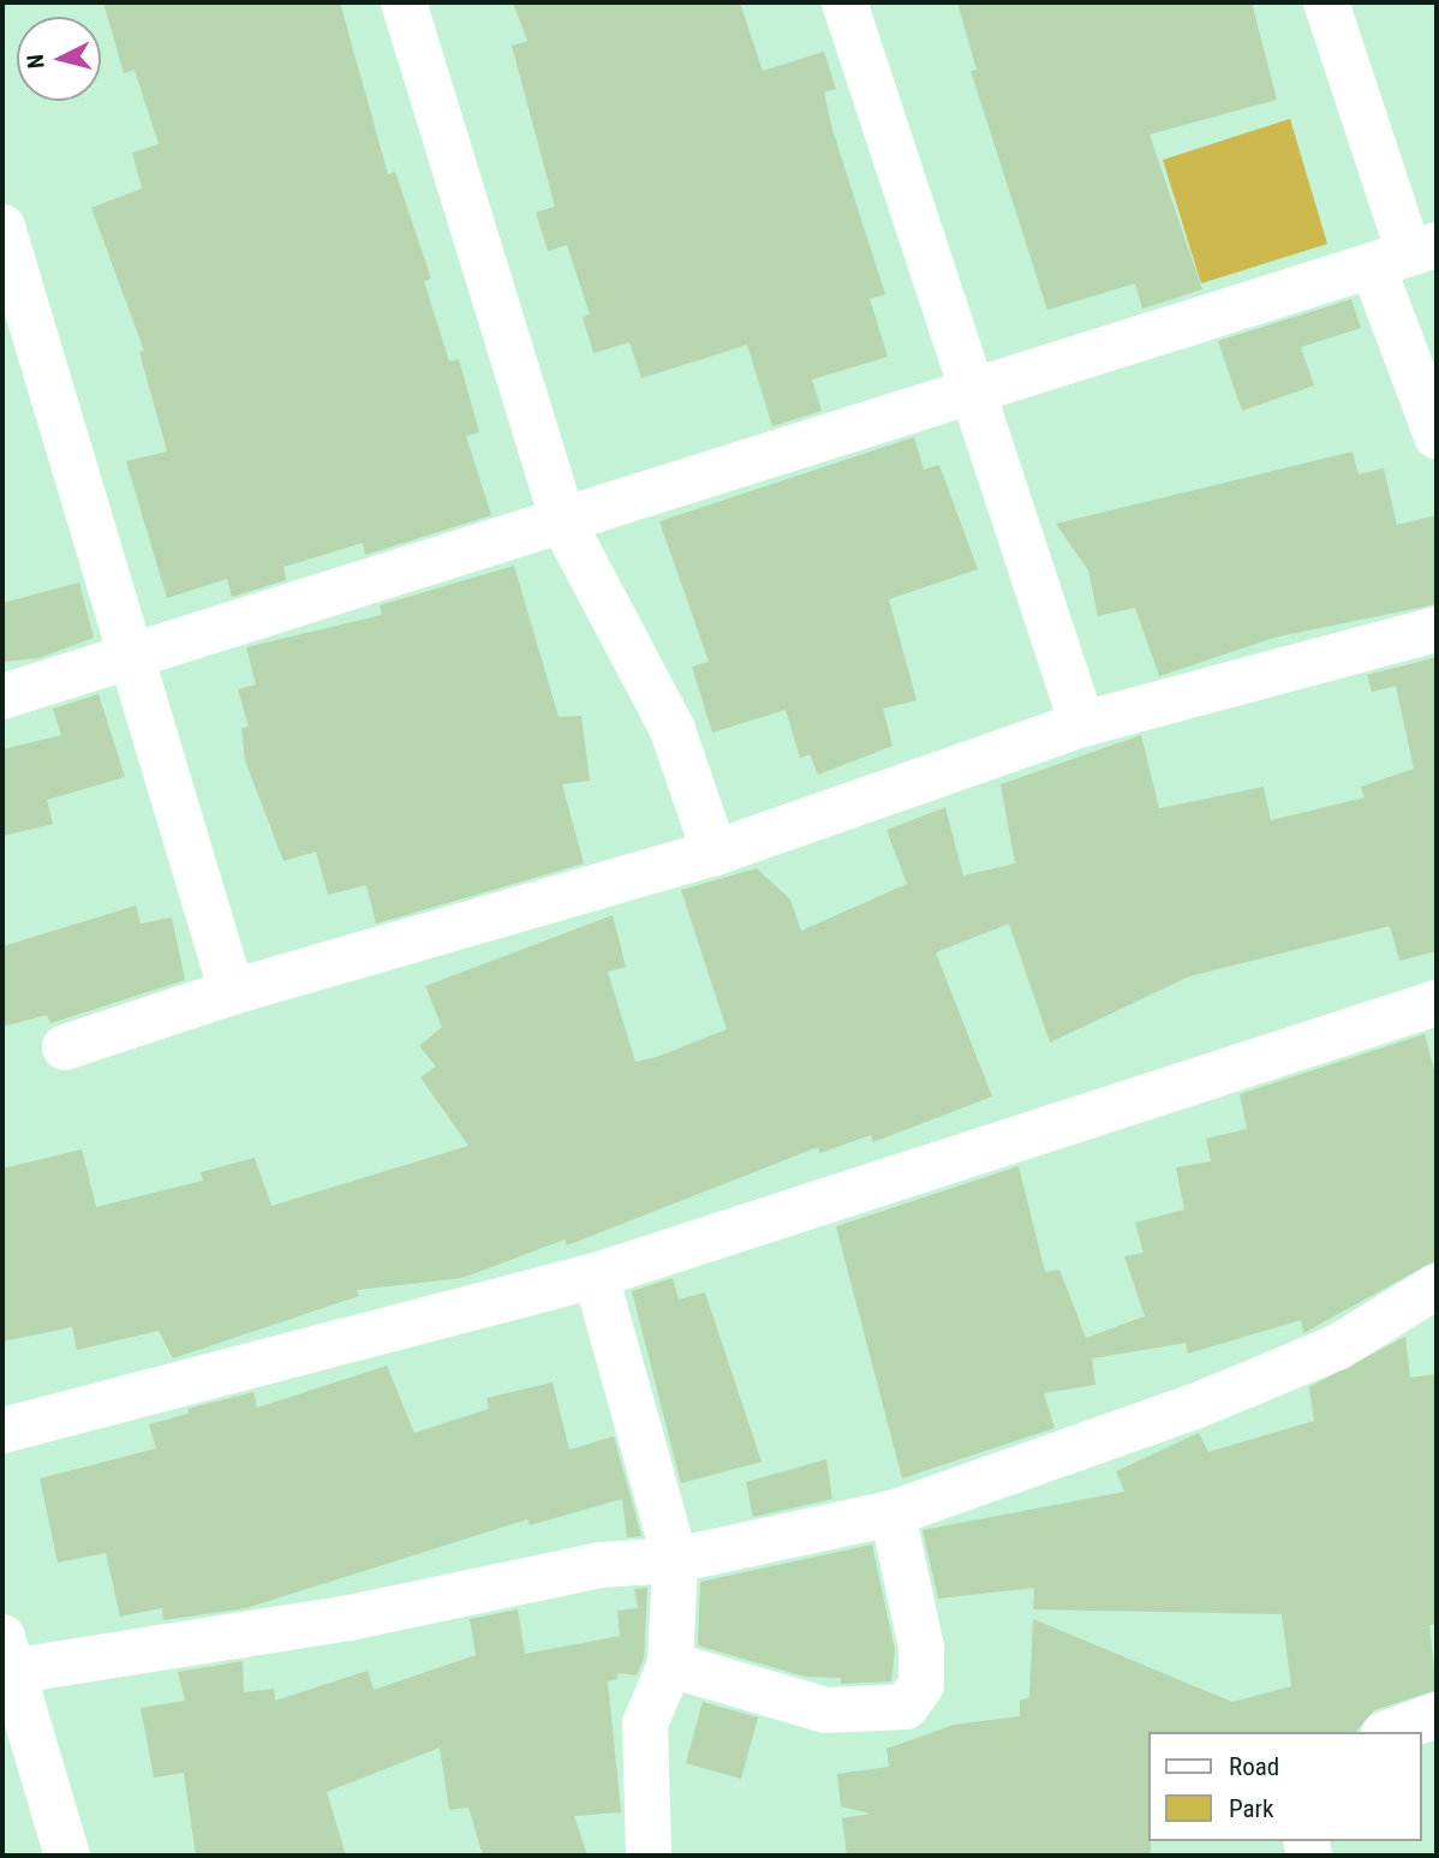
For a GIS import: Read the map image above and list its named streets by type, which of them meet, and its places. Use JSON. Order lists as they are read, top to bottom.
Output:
{
  "legend": ["Road", "Park"],
  "north": "left"
}
